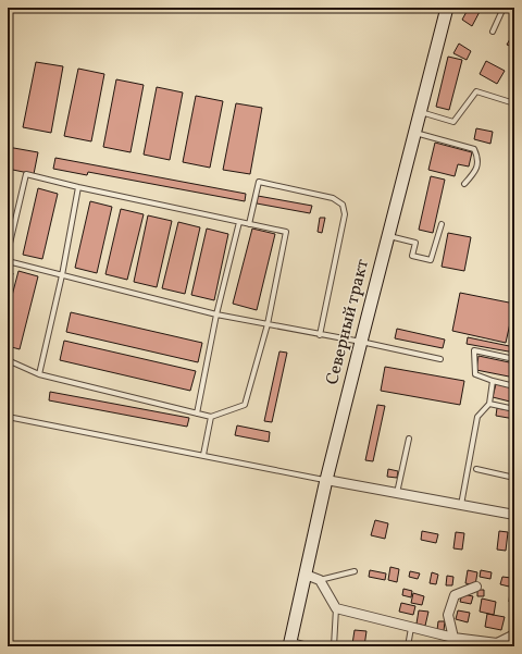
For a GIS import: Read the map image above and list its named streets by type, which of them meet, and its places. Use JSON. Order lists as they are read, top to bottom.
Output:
{
  "streets": {
    "main road": ["Северный тракт"]
  }
}
